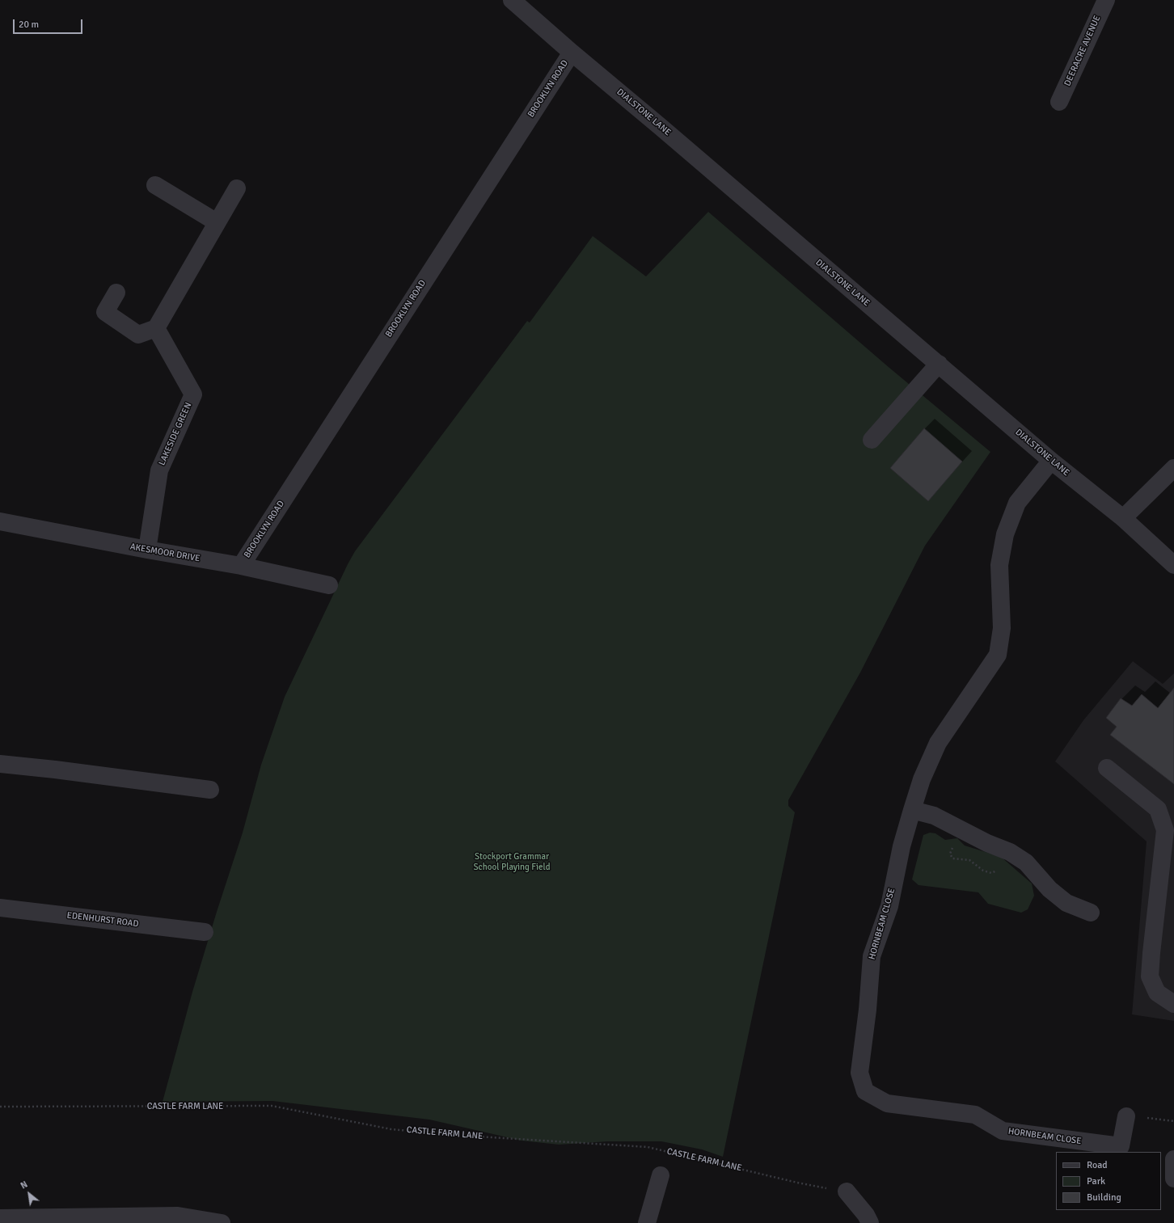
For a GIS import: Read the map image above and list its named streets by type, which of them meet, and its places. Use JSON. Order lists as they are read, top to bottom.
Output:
{
  "streets": {
    "street": [
      "DEERACRE AVENUE",
      "BROOKLYN ROAD",
      "DIALSTONE LANE",
      "LAKESIDE GREEN",
      "AKESMOOR DRIVE",
      "EDENHURST ROAD",
      "HORNBEAM CLOSE"
    ],
    "path": ["CASTLE FARM LANE"]
  },
  "crossings": [
    ["BROOKLYN ROAD", "DIALSTONE LANE"],
    ["BROOKLYN ROAD", "AKESMOOR DRIVE"],
    ["DIALSTONE LANE", "HORNBEAM CLOSE"],
    ["LAKESIDE GREEN", "AKESMOOR DRIVE"]
  ],
  "parks": ["Stockport Grammar School Playing Field"],
  "legend": ["Road", "Park", "Building"],
  "scale_bar": "20 m",
  "north": "top left"
}
